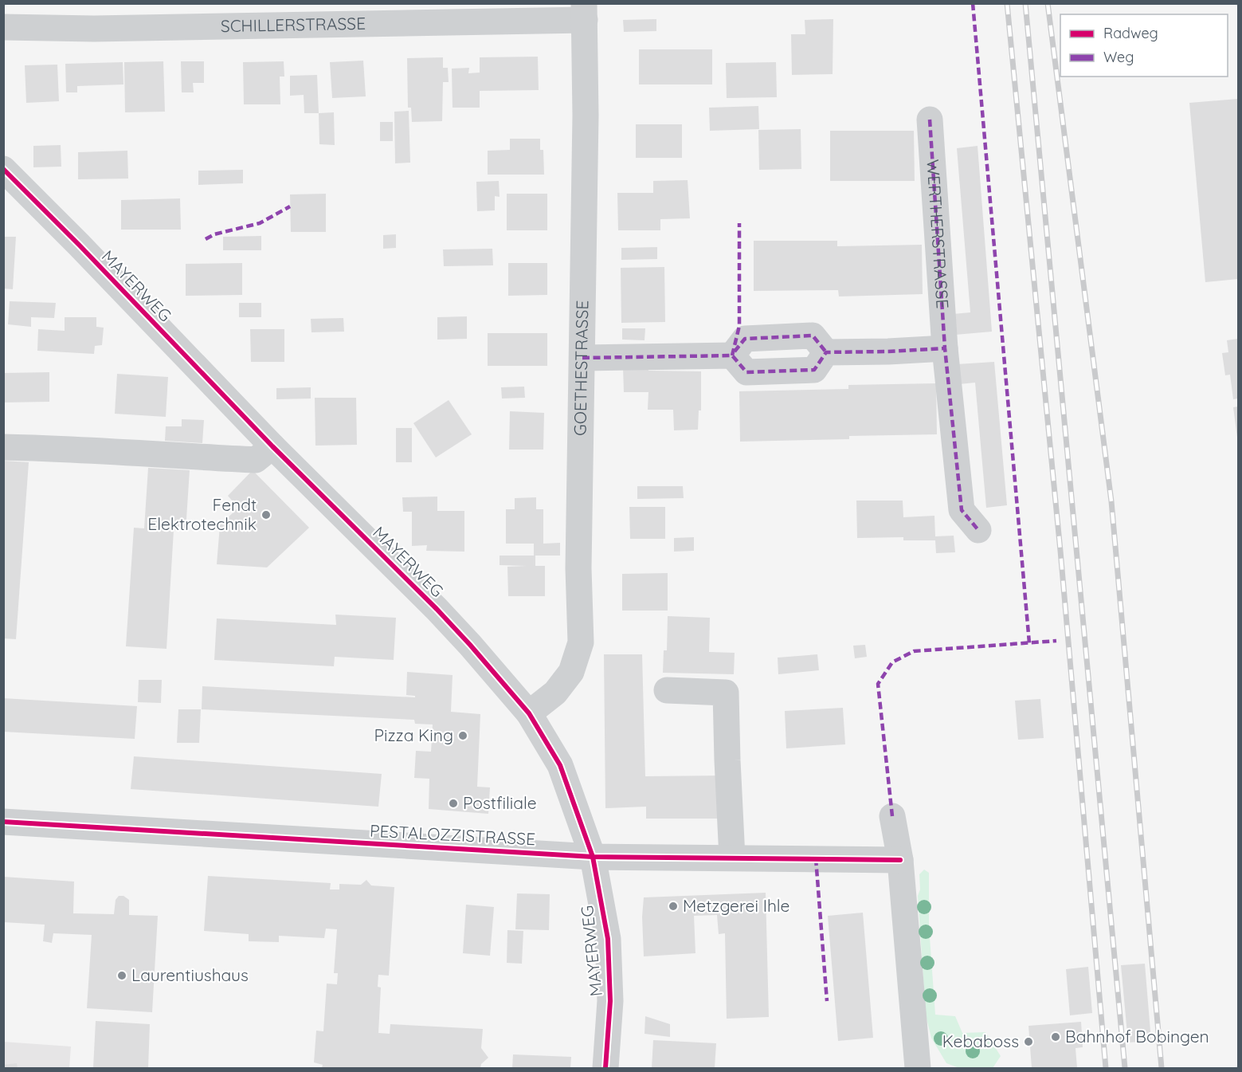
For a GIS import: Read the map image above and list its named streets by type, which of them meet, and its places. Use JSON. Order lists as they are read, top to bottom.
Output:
{
  "streets": {
    "street": [
      "SCHILLERSTRASSE",
      "WERTHERSTRASSE",
      "MAYERWEG",
      "GOETHESTRASSE",
      "PESTALOZZISTRASSE"
    ]
  },
  "crossings": [
    ["SCHILLERSTRASSE", "GOETHESTRASSE"],
    ["MAYERWEG", "GOETHESTRASSE"],
    ["MAYERWEG", "PESTALOZZISTRASSE"]
  ],
  "places": [
    "Fendt Elektrotechnik",
    "Pizza King",
    "Postfiliale",
    "Metzgerei Ihle",
    "Laurentiushaus",
    "Bahnhof Bobingen",
    "Kebaboss"
  ],
  "legend": ["Radweg", "Weg"]
}
